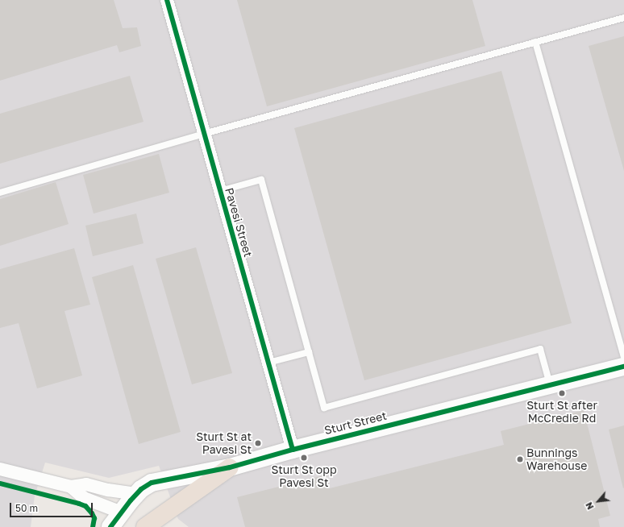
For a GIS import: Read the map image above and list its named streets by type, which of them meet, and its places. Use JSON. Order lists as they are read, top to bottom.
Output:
{
  "streets": {
    "street": ["Pavesi Street", "Sturt Street"]
  },
  "crossings": [
    ["Pavesi Street", "Sturt Street"]
  ],
  "places": [
    "Sturt St after McCredie Rd",
    "Sturt St at Pavesi St",
    "Sturt St opp Pavesi St",
    "Bunnings Warehouse"
  ],
  "scale_bar": "50 m",
  "north": "bottom left"
}
